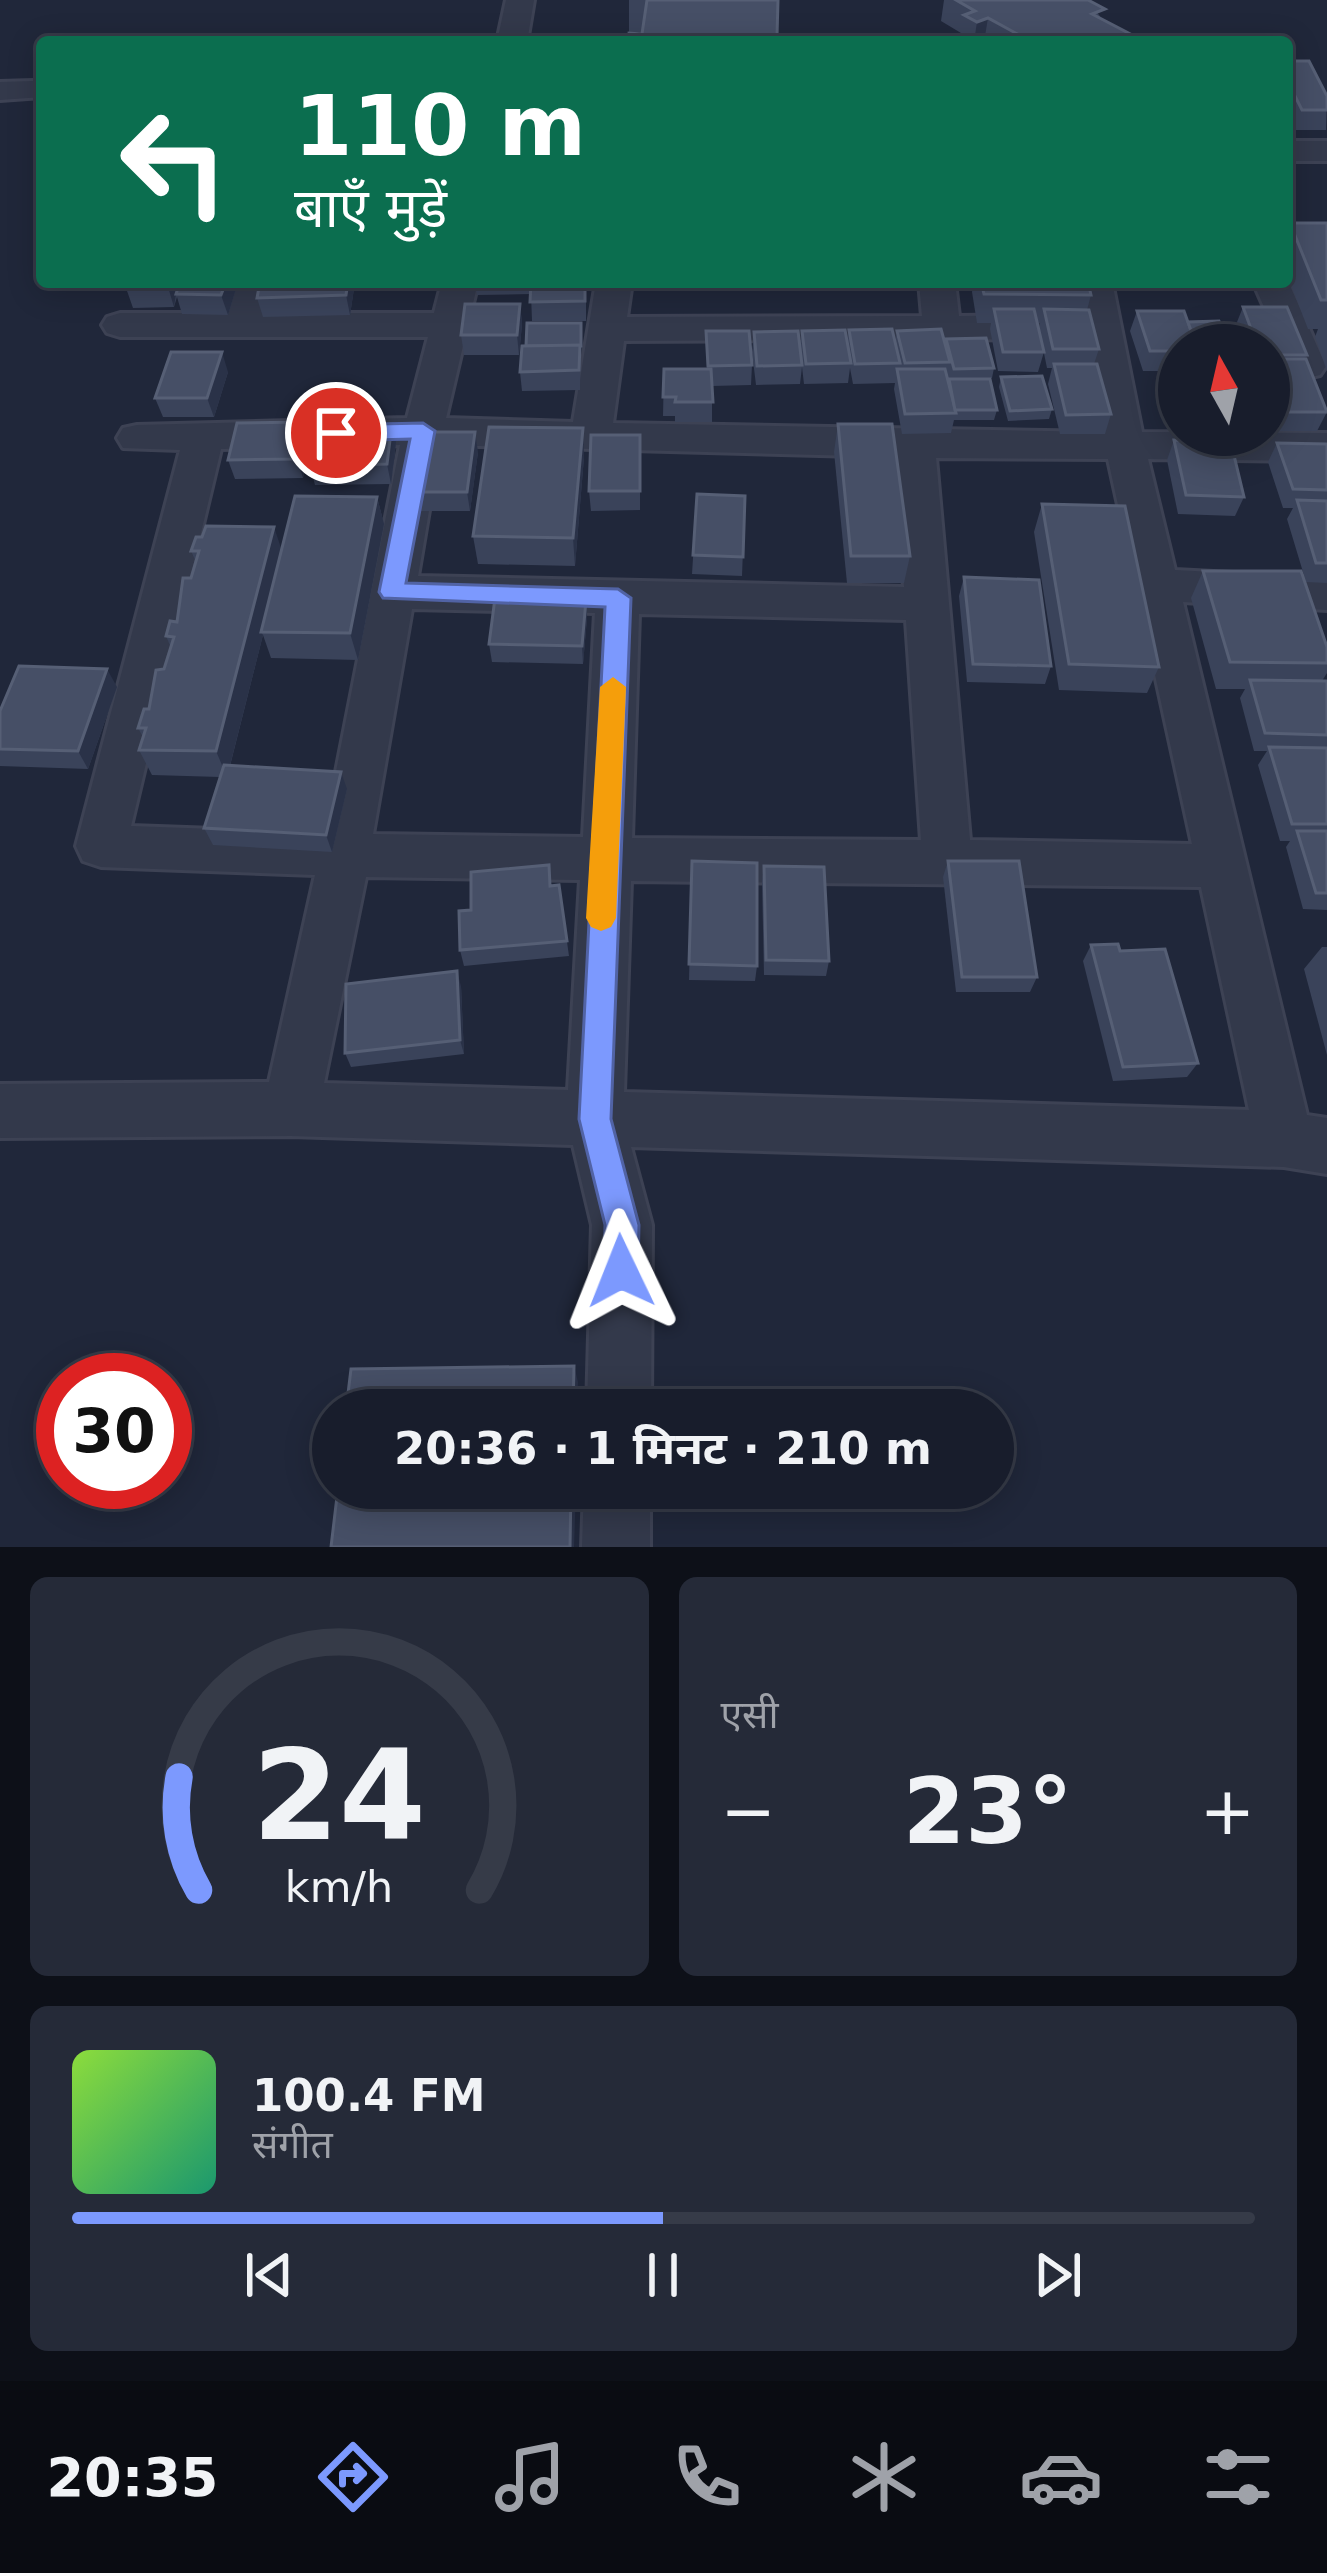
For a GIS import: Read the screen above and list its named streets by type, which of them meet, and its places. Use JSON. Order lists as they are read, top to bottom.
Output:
{
  "north": "top",
  "page": {
    "turn": ["110 m", "बाएँ मुड़ें"],
    "limit": "30",
    "trip": "20:36 · 1 मिनट · 210 m",
    "tile": "एसी",
    "heat": ["−", "23°", "+"],
    "song": ["100.4 FM", "संगीत"],
    "tabs": "20:35",
    "gauge": ["24", "km/h"]
  }
}
